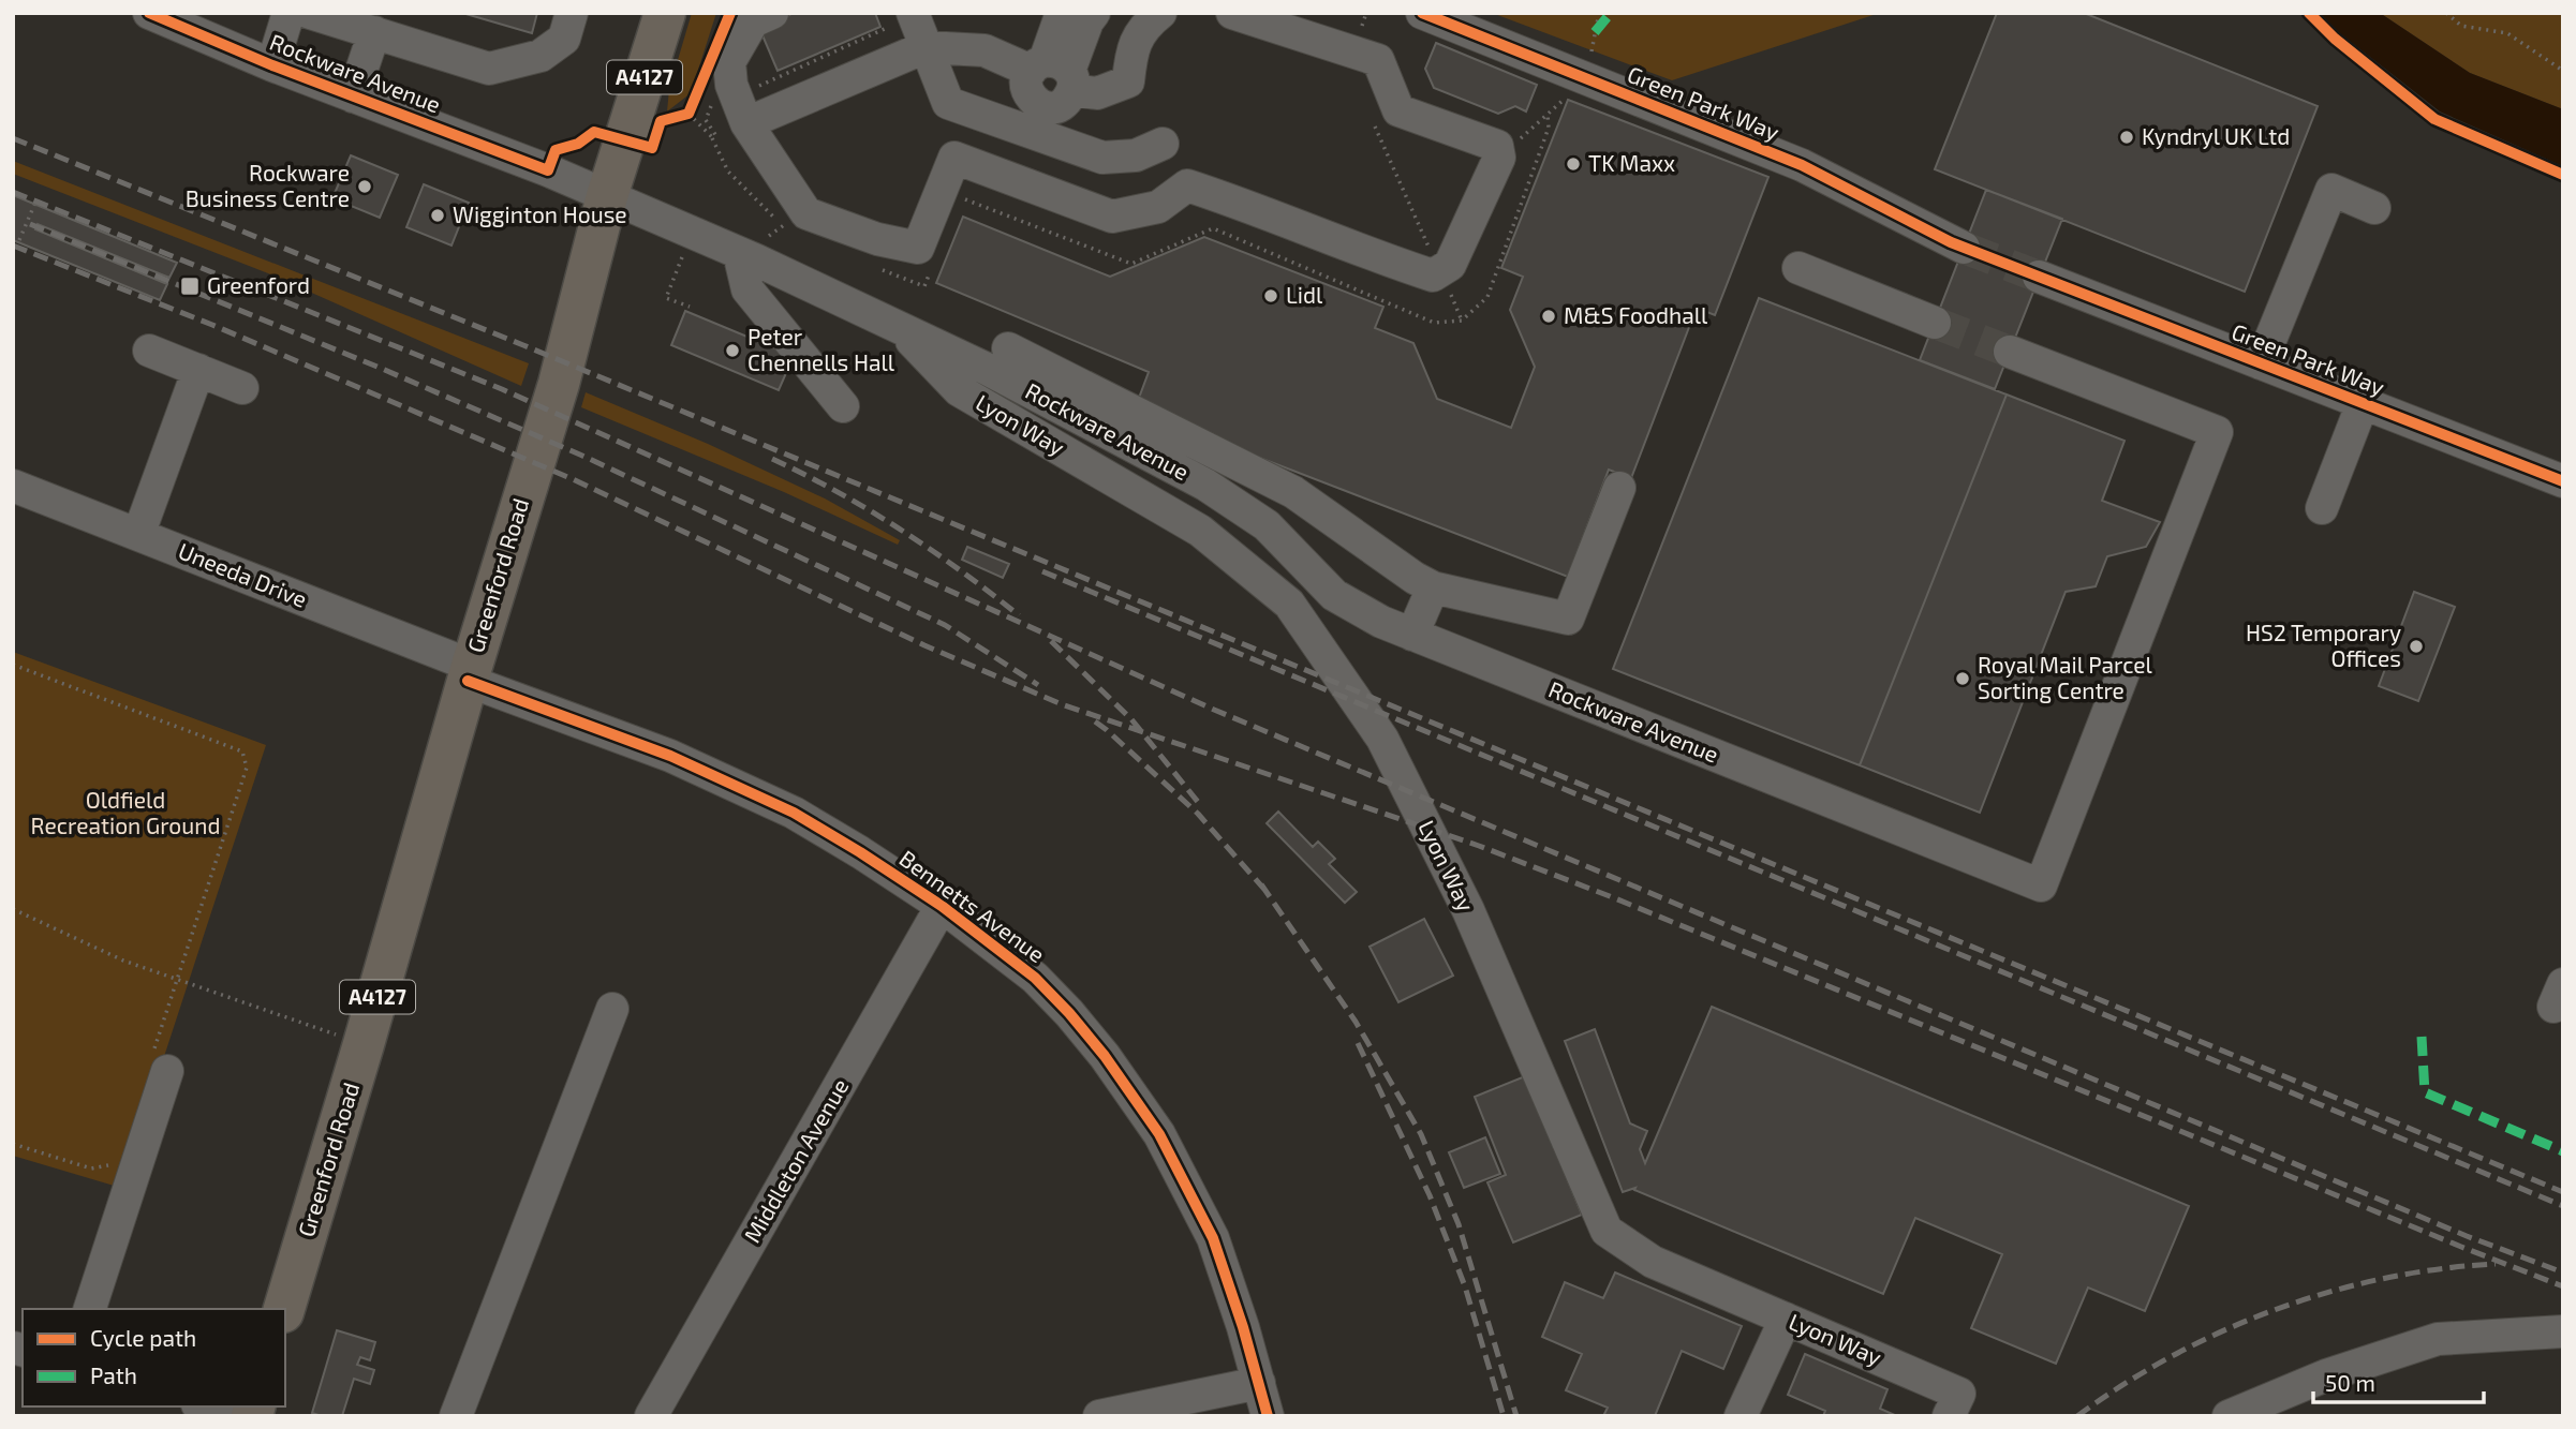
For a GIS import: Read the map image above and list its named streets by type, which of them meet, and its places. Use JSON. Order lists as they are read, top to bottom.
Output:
{
  "streets": {
    "main road": ["A4127", "Greenford Road"],
    "street": [
      "Rockware Avenue",
      "Green Park Way",
      "Lyon Way",
      "Uneeda Drive",
      "Bennetts Avenue",
      "Middleton Avenue"
    ]
  },
  "crossings": [
    ["Rockware Avenue", "Lyon Way"],
    ["Rockware Avenue", "Greenford Road"],
    ["Uneeda Drive", "Greenford Road"],
    ["Uneeda Drive", "Bennetts Avenue"],
    ["Greenford Road", "Bennetts Avenue"],
    ["Bennetts Avenue", "Middleton Avenue"]
  ],
  "parks": ["Oldfield Recreation Ground"],
  "places": {
    "other": [
      "Kyndryl UK Ltd",
      "TK Maxx",
      "Rockware Business Centre",
      "Wigginton House",
      "Lidl",
      "M&S Foodhall",
      "Peter Chennells Hall",
      "HS2 Temporary Offices",
      "Royal Mail Parcel Sorting Centre"
    ],
    "transit": ["Greenford"]
  },
  "legend": ["Cycle path", "Path"],
  "scale_bar": "50 m"
}
